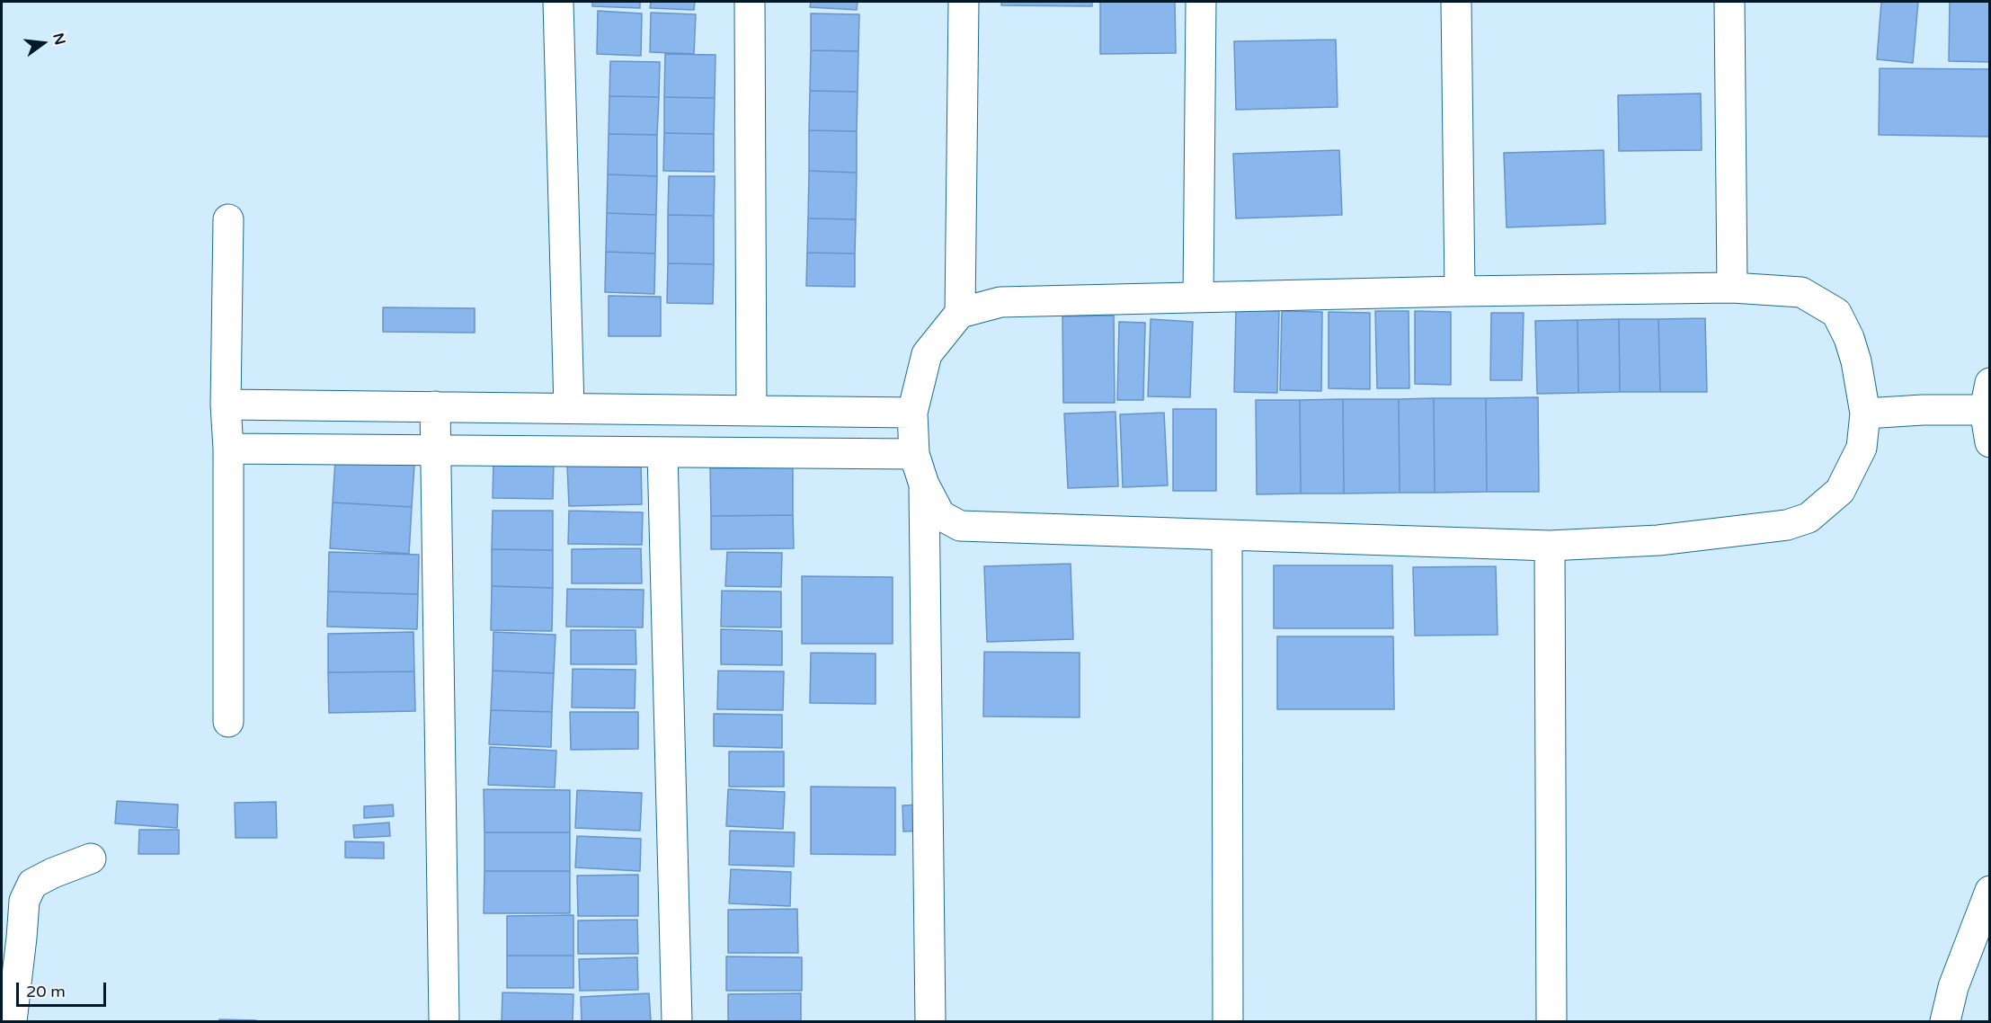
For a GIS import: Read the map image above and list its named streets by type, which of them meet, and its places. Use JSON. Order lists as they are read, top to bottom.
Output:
{
  "scale_bar": "20 m",
  "north": "right"
}
